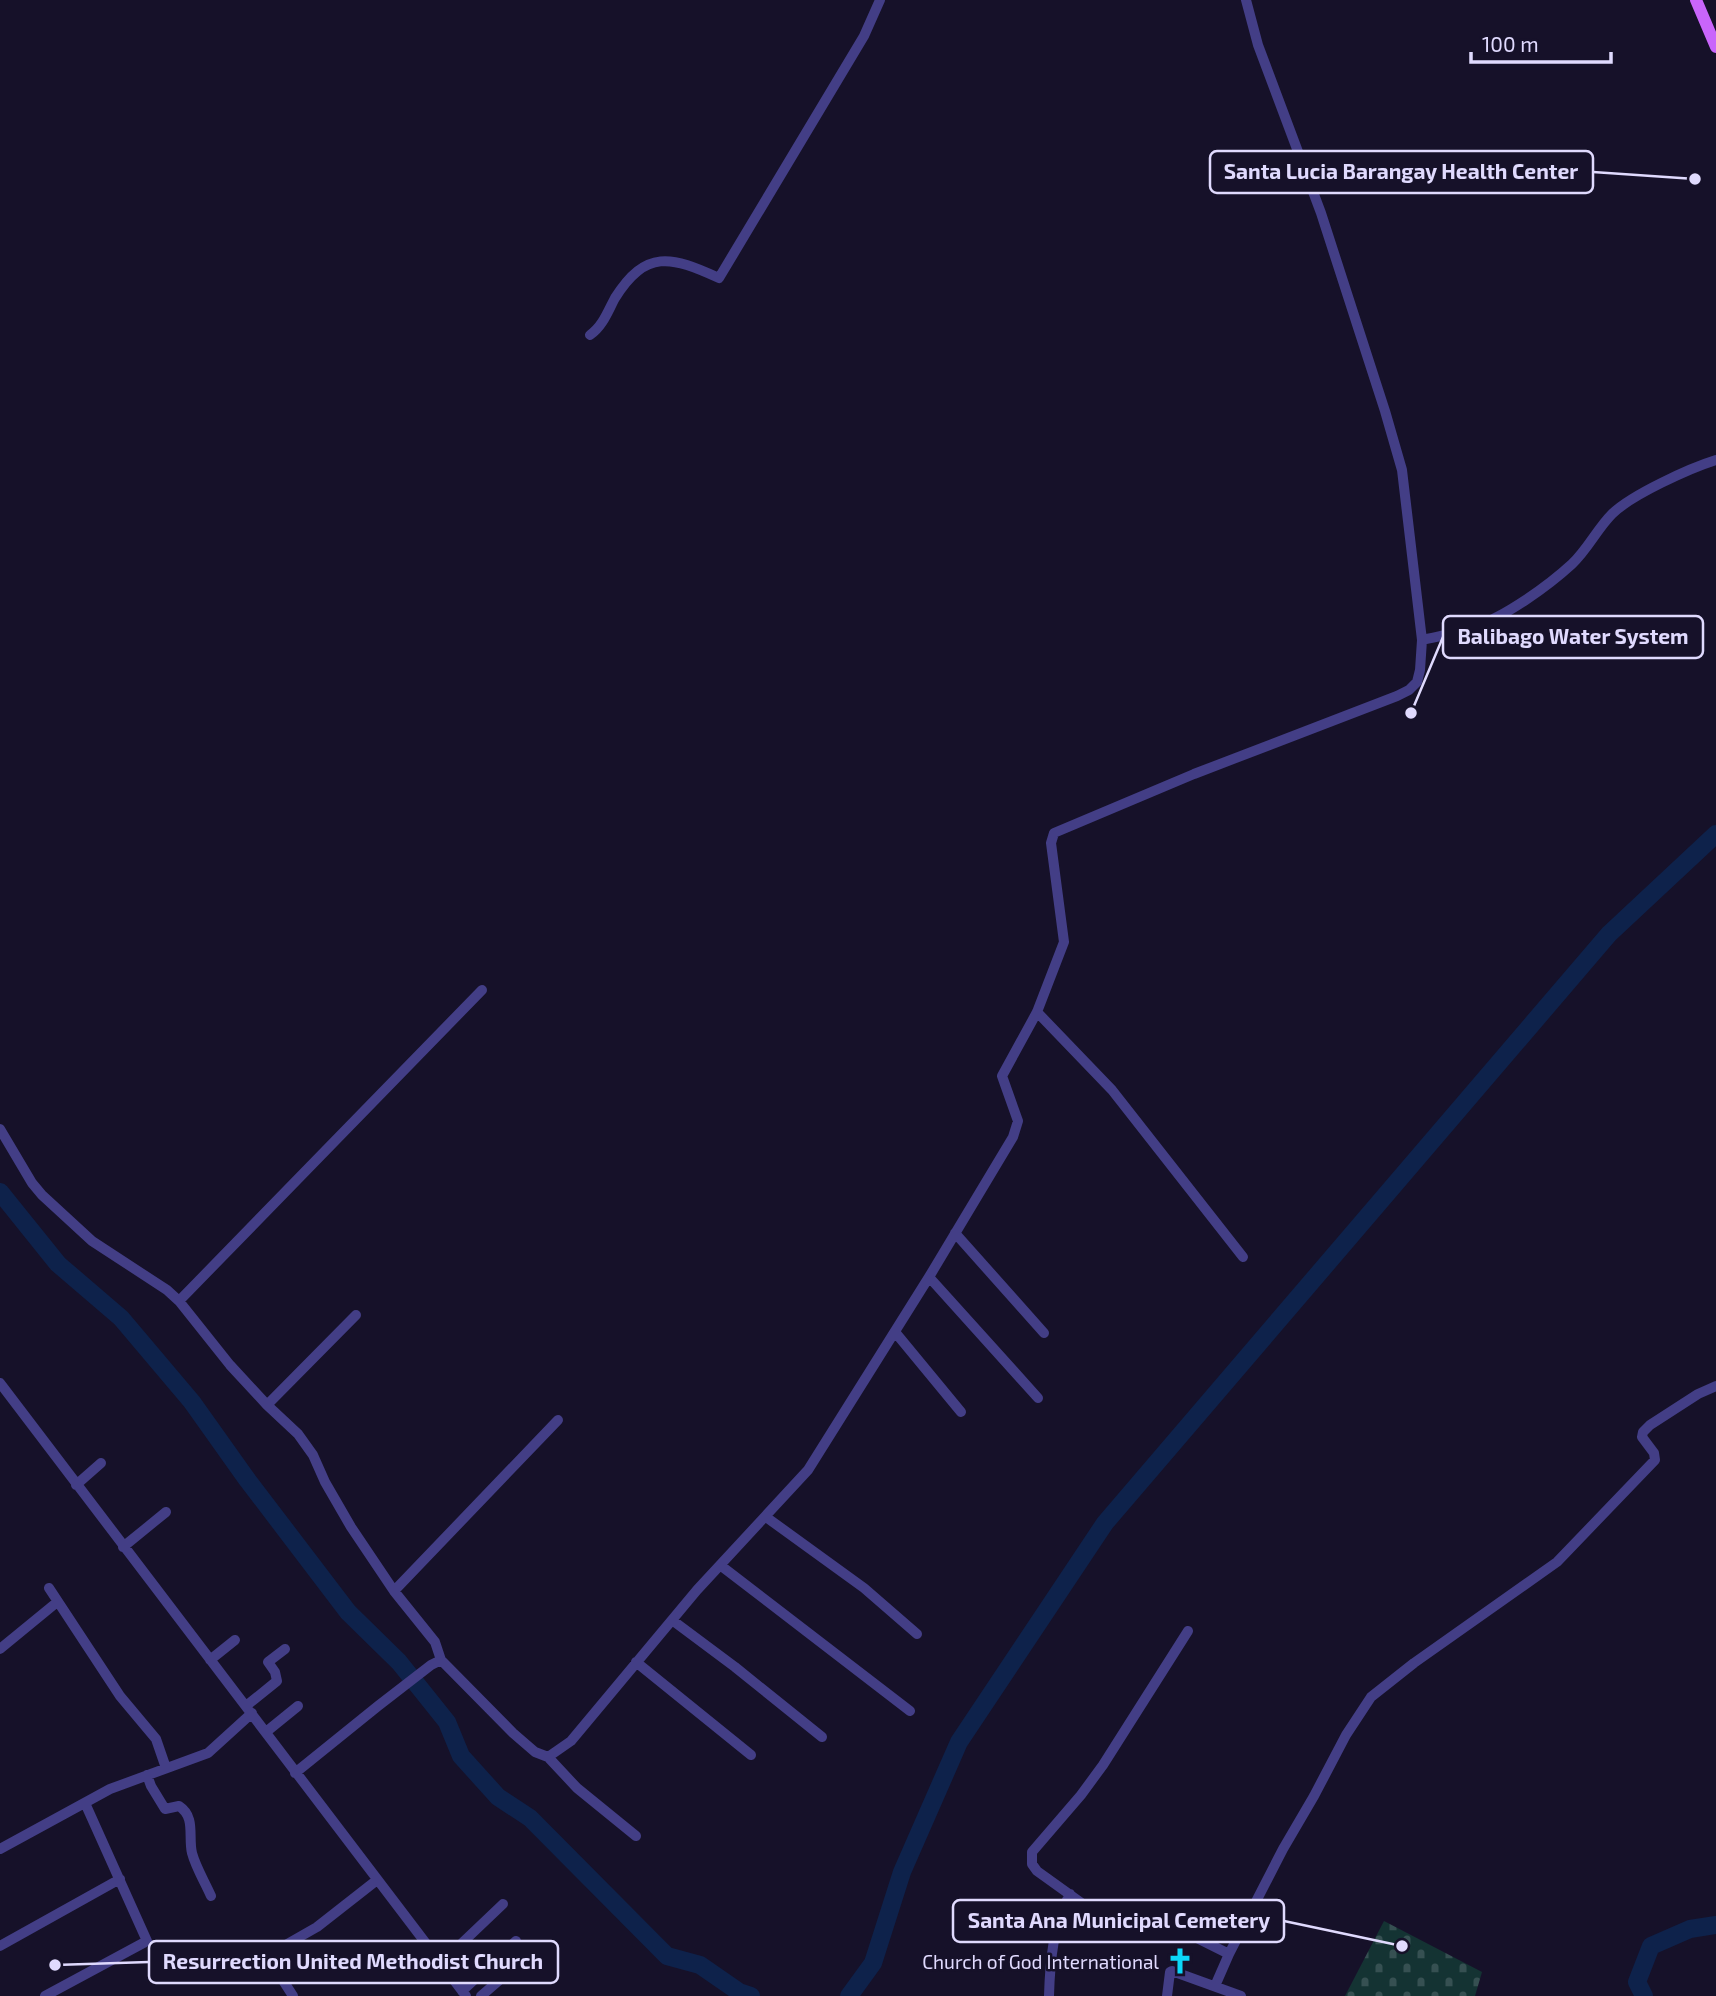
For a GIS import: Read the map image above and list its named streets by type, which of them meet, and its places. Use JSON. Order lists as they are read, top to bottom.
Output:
{
  "places": {
    "other": [
      "Santa Lucia Barangay Health Center",
      "Balibago Water System",
      "Santa Ana Municipal Cemetery",
      "Resurrection United Methodist Church"
    ],
    "church": ["Church of God International"]
  },
  "scale_bar": "100 m"
}
